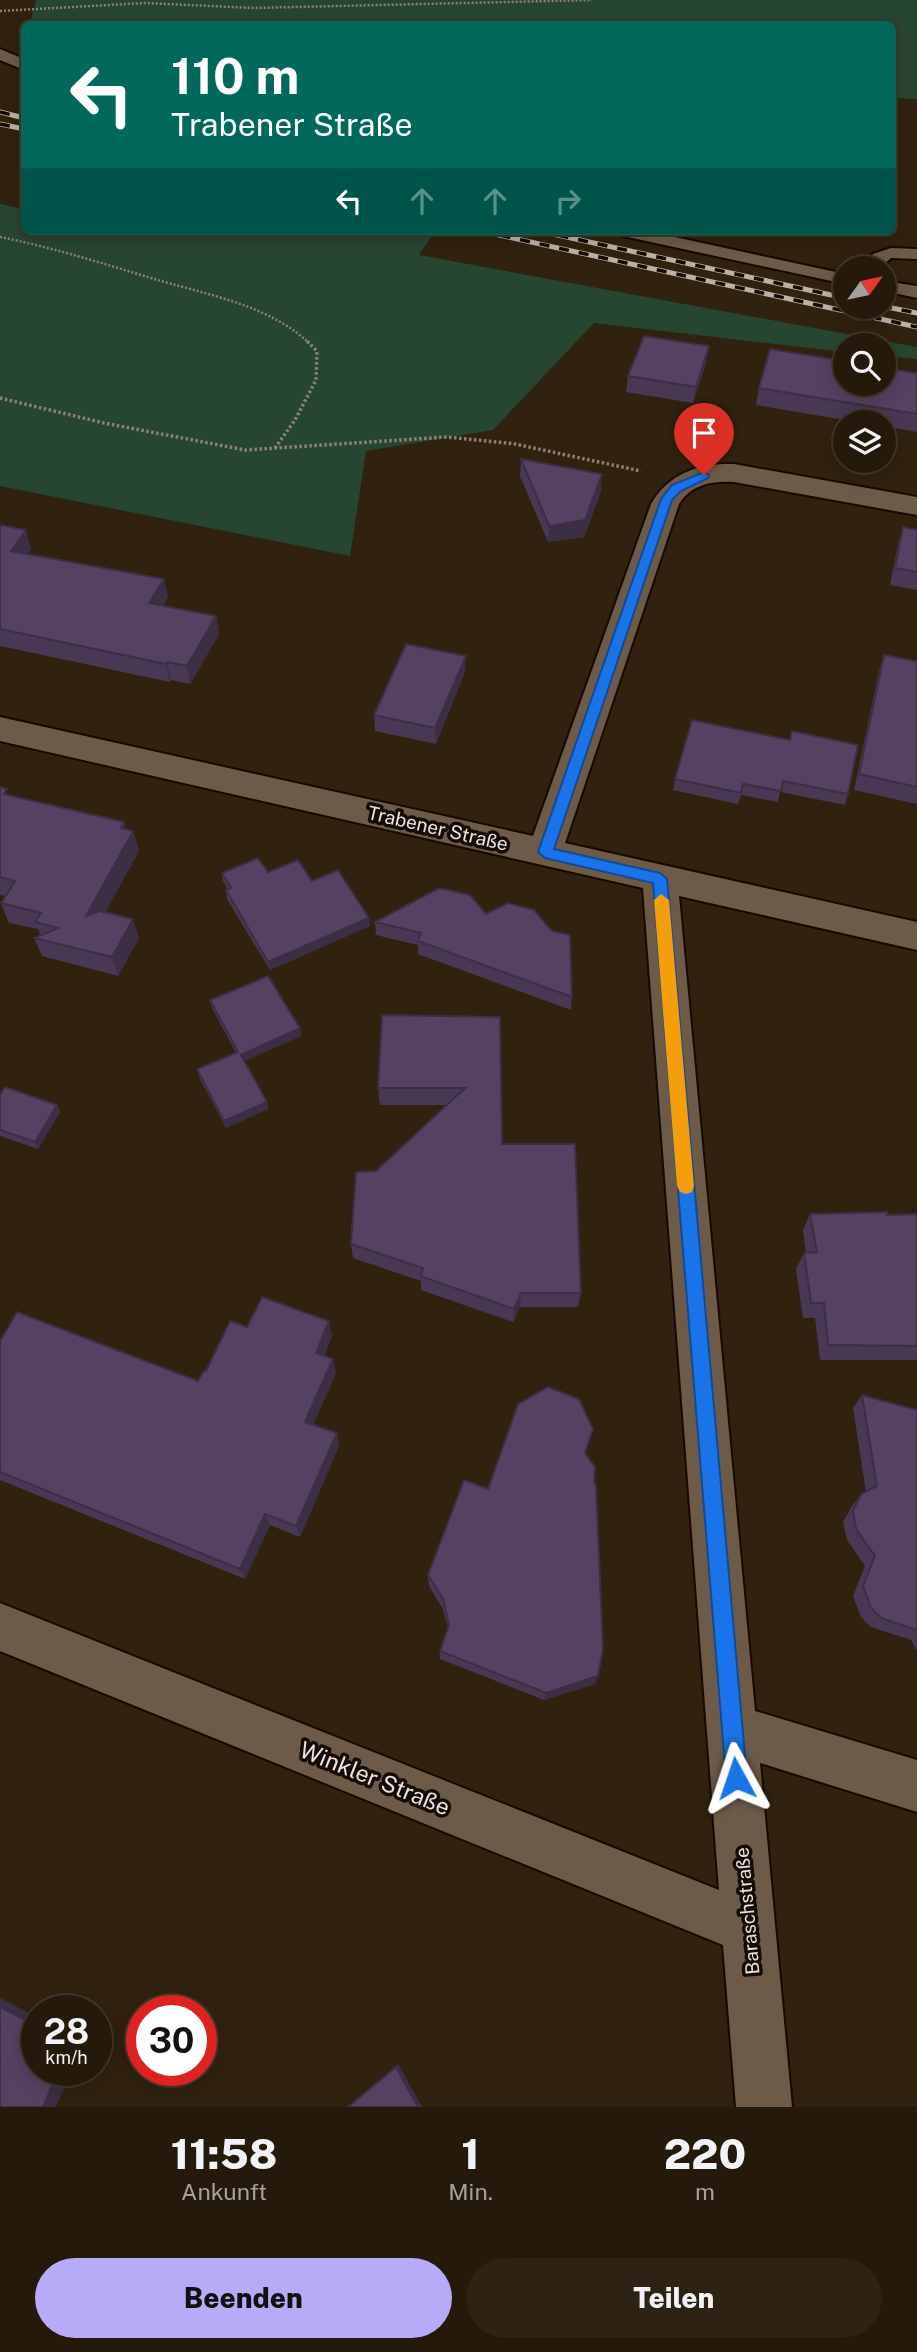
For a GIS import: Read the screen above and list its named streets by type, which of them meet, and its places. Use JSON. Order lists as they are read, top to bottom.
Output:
{
  "streets": {
    "street": ["Trabener Straße", "Winkler Straße", "Baraschstraße"]
  },
  "crossings": [
    ["Trabener Straße", "Baraschstraße"],
    ["Winkler Straße", "Baraschstraße"]
  ],
  "north": "top right",
  "page": {
    "turn": ["110 m", "Trabener Straße"],
    "speed": "28 km/h",
    "limit": "30",
    "eta": [
      "11:58",
      "Ankunft",
      "1",
      "Min.",
      "220",
      "m"
    ],
    "buttons": ["Beenden", "Teilen"]
  }
}
